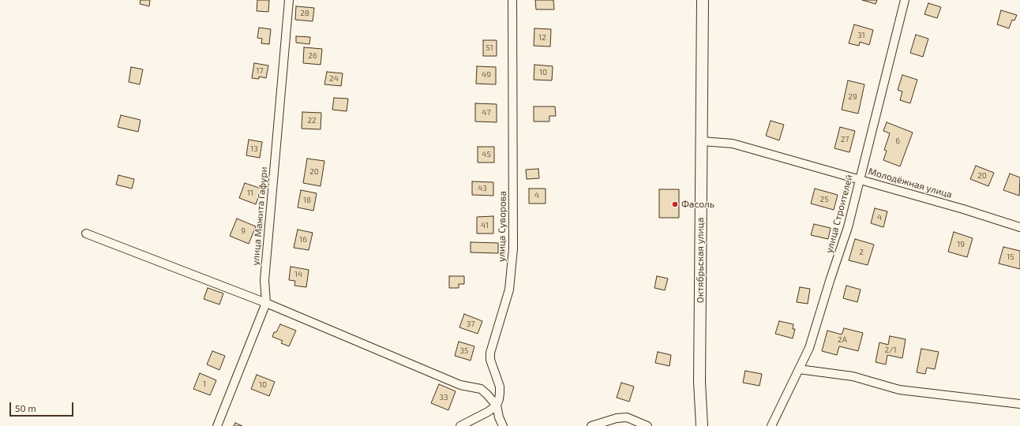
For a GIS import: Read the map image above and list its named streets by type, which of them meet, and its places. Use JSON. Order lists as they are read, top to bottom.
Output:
{
  "streets": {
    "street": [
      "Молодёжная улица",
      "улица Строителей",
      "улица Мажита Гафури",
      "улица Суворова",
      "Октябрьская улица"
    ]
  },
  "crossings": [
    ["Молодёжная улица", "улица Строителей"],
    ["Молодёжная улица", "Октябрьская улица"]
  ],
  "places": ["Фасоль"],
  "house_numbers": [
    "28",
    "31",
    "12",
    "51",
    "26",
    "17",
    "10",
    "49",
    "24",
    "29",
    "47",
    "22",
    "27",
    "6",
    "13",
    "45",
    "20",
    "20",
    "43",
    "11",
    "4",
    "25",
    "18",
    "4",
    "41",
    "9",
    "16",
    "19",
    "2",
    "15",
    "14",
    "37",
    "2А",
    "2/1",
    "35",
    "1",
    "10",
    "33"
  ],
  "scale_bar": "50 m"
}
